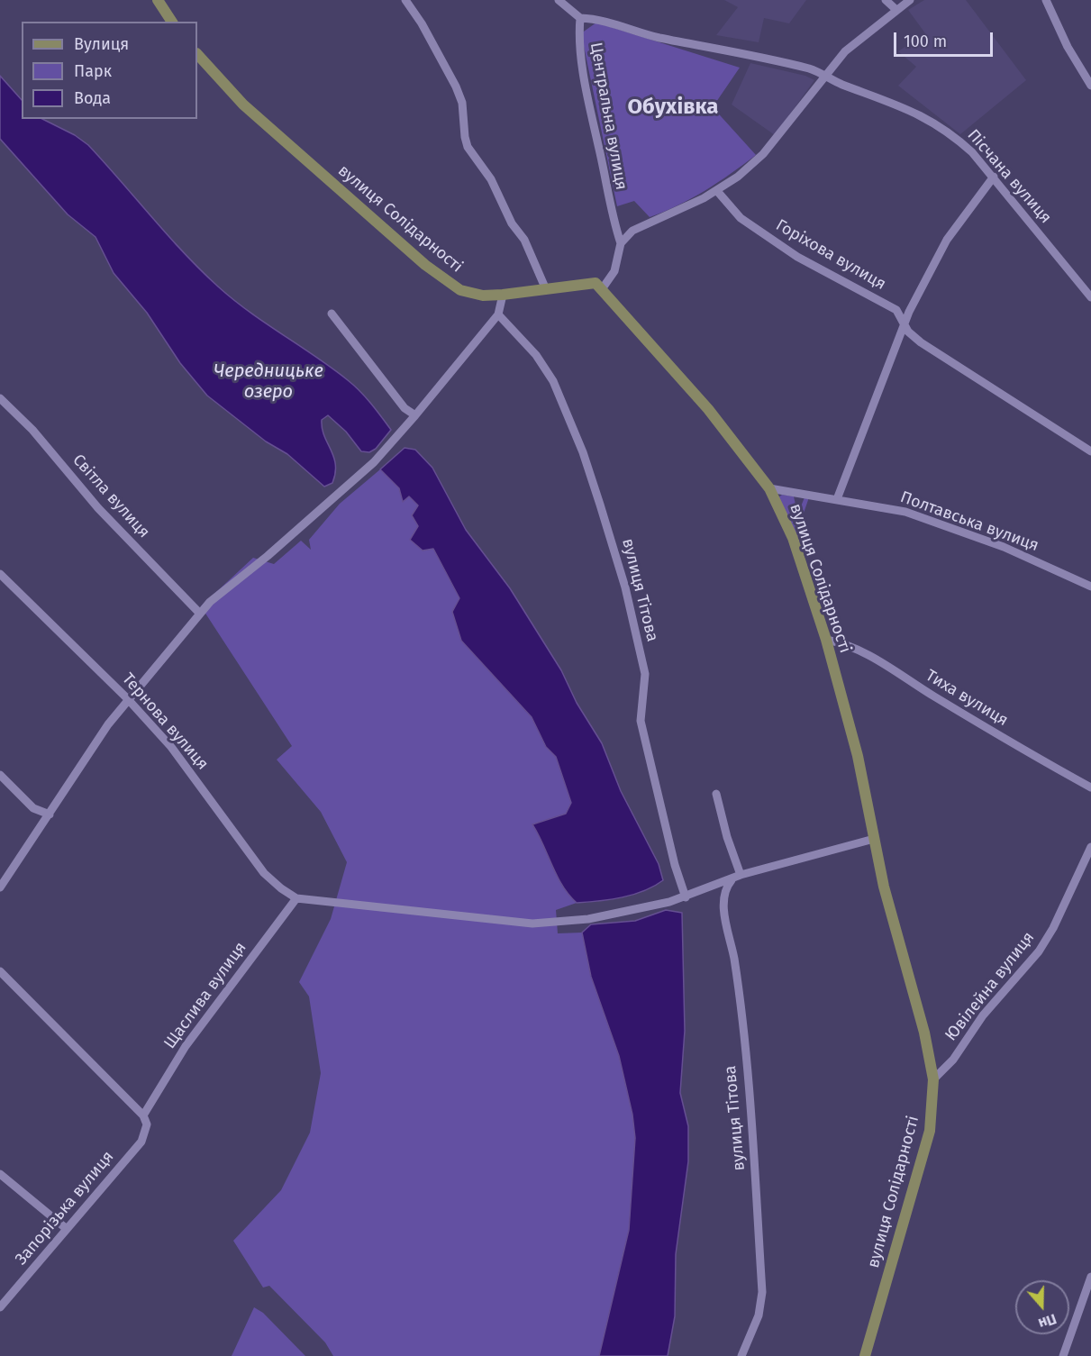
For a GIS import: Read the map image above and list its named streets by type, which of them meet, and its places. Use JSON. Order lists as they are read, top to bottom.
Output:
{
  "streets": {
    "main road": ["вулиця Солідарності"],
    "street": [
      "Центральна вулиця",
      "Пісчана вулиця",
      "Горіхова вулиця",
      "Світла вулиця",
      "Полтавська вулиця",
      "вулиця Тітова",
      "Тиха вулиця",
      "Тернова вулиця",
      "Ювілейна вулиця",
      "Щаслива вулиця",
      "Запорізька вулиця"
    ]
  },
  "crossings": [
    ["Центральна вулиця", "Пісчана вулиця"],
    ["Центральна вулиця", "вулиця Солідарності"],
    ["вулиця Солідарності", "Полтавська вулиця"],
    ["вулиця Солідарності", "Тиха вулиця"],
    ["вулиця Солідарності", "Ювілейна вулиця"],
    ["Тернова вулиця", "Щаслива вулиця"],
    ["Щаслива вулиця", "Запорізька вулиця"]
  ],
  "districts": ["Обухівка"],
  "water": ["Чередницьке озеро"],
  "legend": ["Вулиця", "Парк", "Вода"],
  "scale_bar": "100 m",
  "north": "bottom"
}
